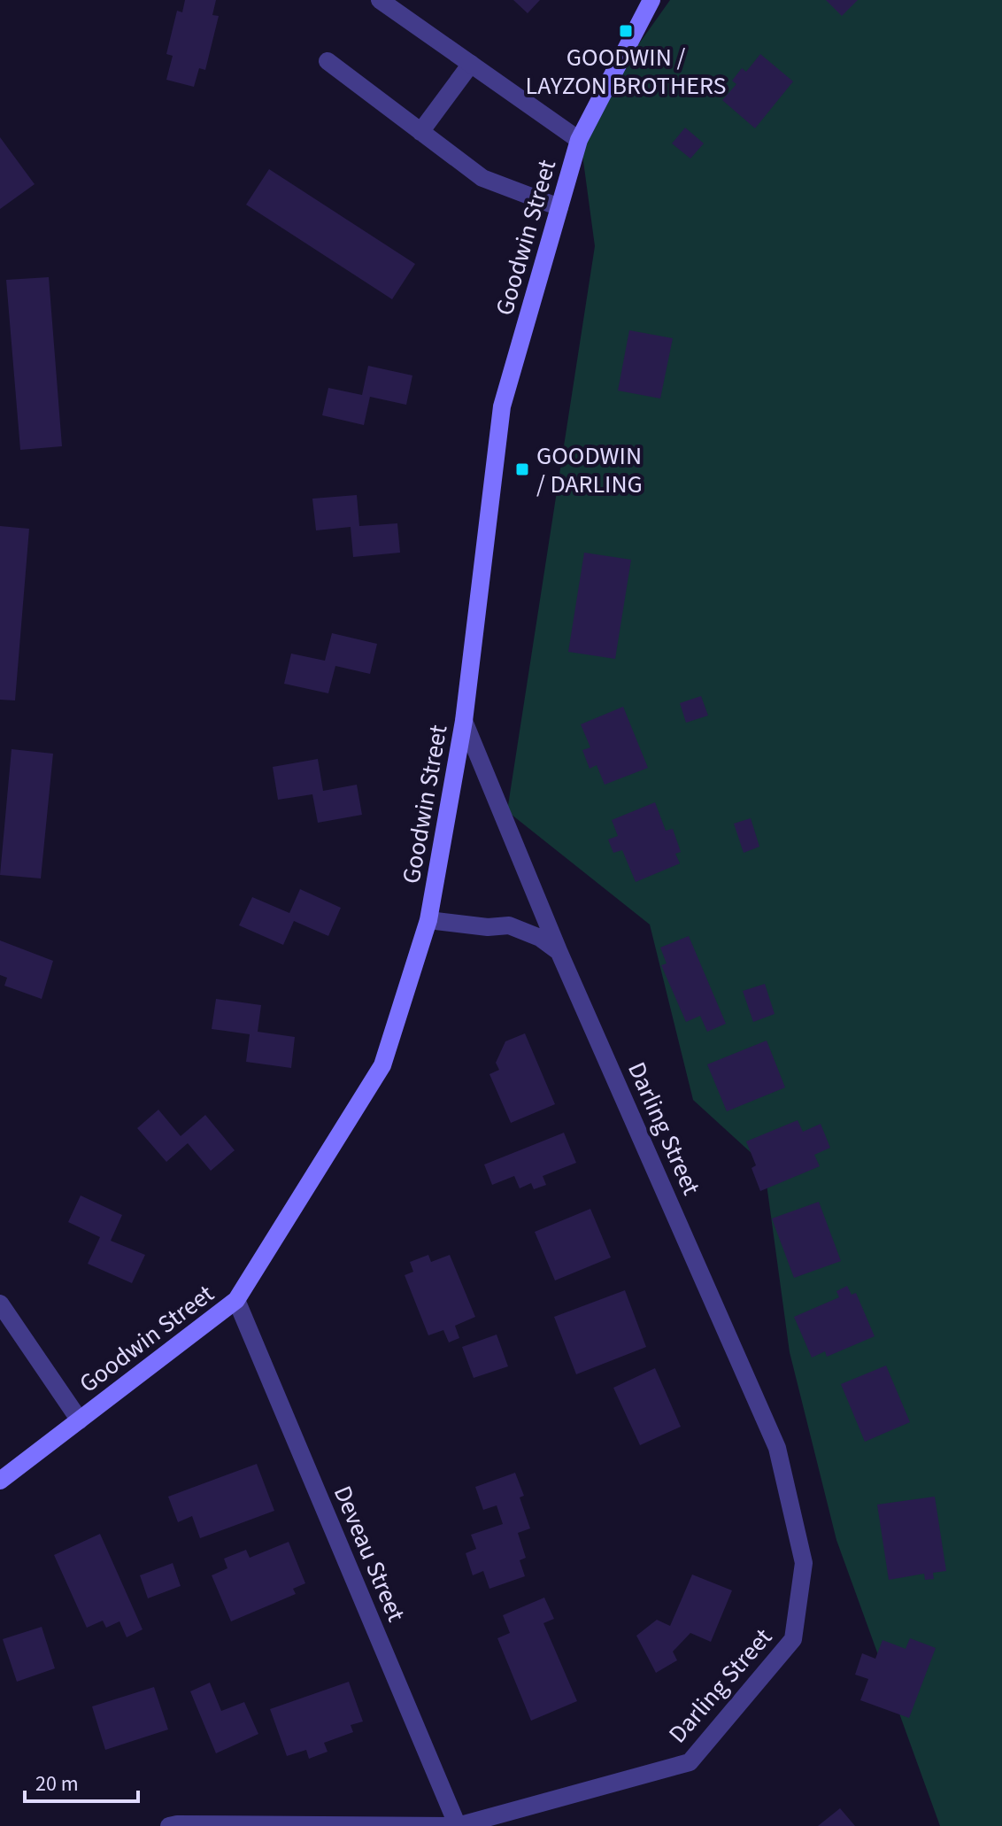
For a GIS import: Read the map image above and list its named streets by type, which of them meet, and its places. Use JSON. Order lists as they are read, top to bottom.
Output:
{
  "streets": {
    "main road": ["Goodwin Street"],
    "street": ["Darling Street", "Deveau Street"]
  },
  "crossings": [
    ["Goodwin Street", "Darling Street"],
    ["Goodwin Street", "Deveau Street"],
    ["Darling Street", "Deveau Street"]
  ],
  "places": {
    "transit": ["GOODWIN / LAYZON BROTHERS", "GOODWIN / DARLING"]
  },
  "scale_bar": "20 m"
}
